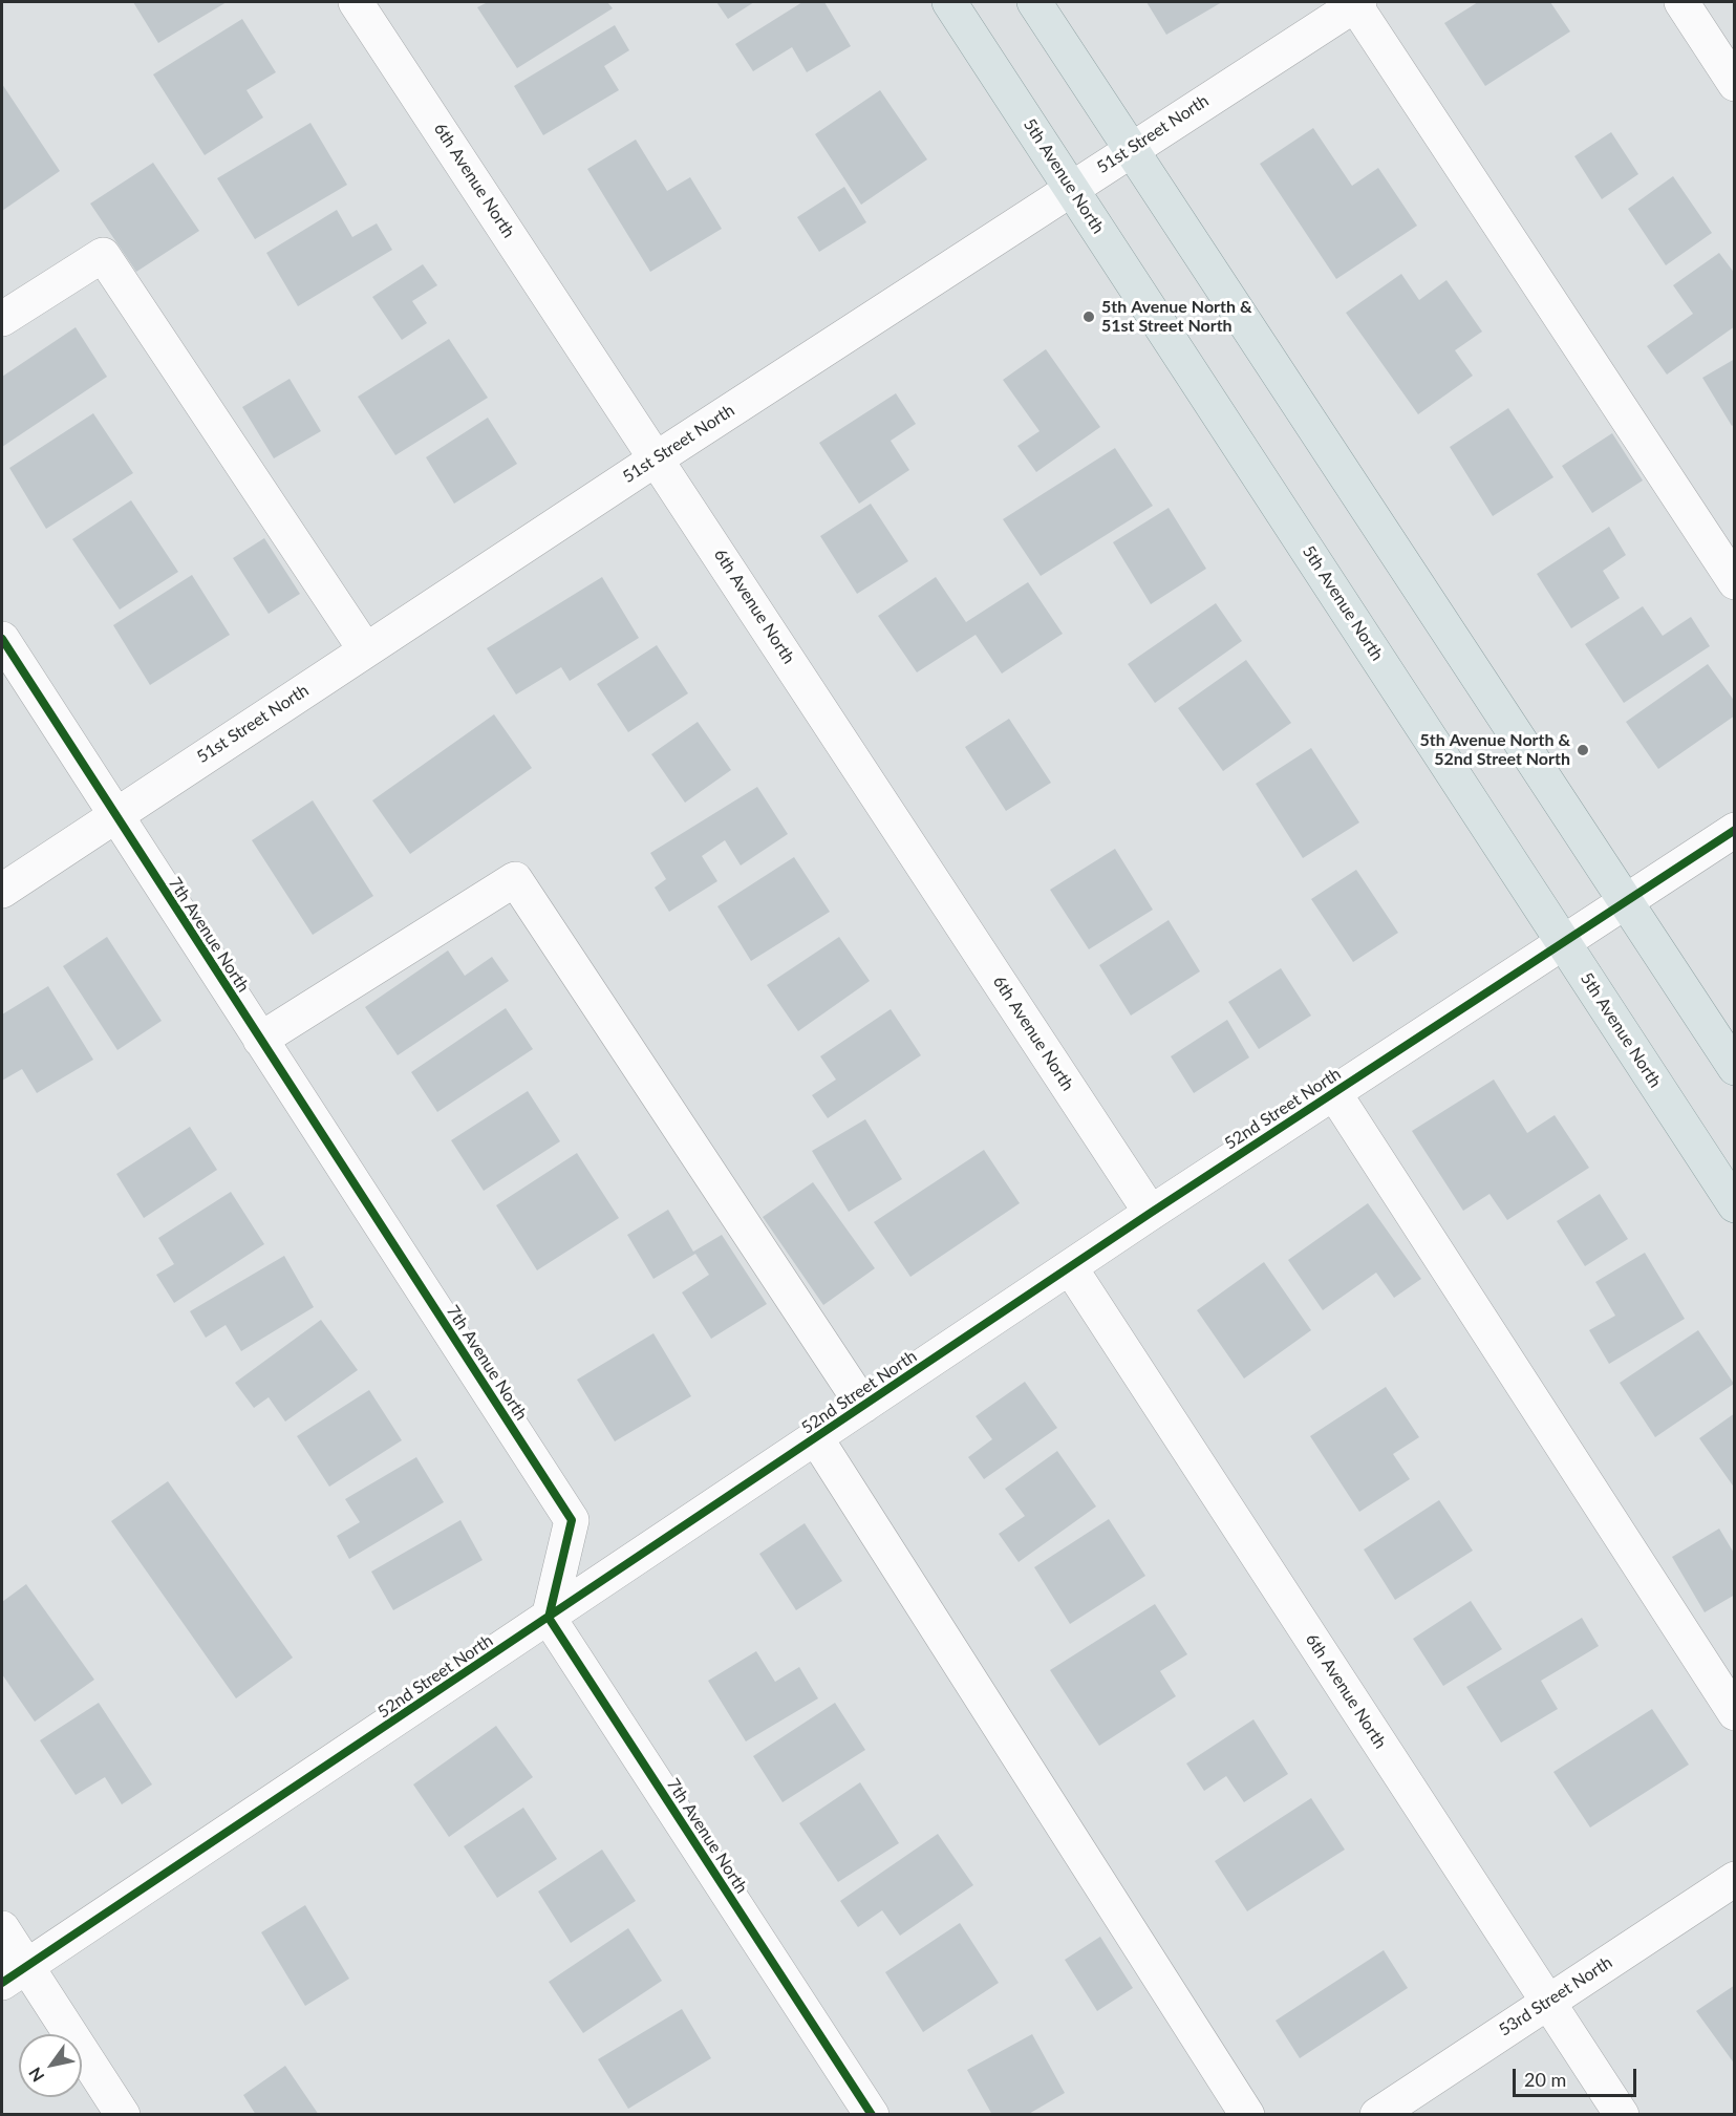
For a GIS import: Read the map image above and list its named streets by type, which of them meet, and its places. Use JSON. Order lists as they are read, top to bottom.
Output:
{
  "streets": {
    "main road": ["5th Avenue North"],
    "street": [
      "51st Street North",
      "6th Avenue North",
      "7th Avenue North",
      "52nd Street North",
      "53rd Street North"
    ]
  },
  "crossings": [
    ["51st Street North", "5th Avenue North"],
    ["51st Street North", "6th Avenue North"],
    ["51st Street North", "7th Avenue North"],
    ["5th Avenue North", "52nd Street North"],
    ["6th Avenue North", "52nd Street North"],
    ["6th Avenue North", "53rd Street North"],
    ["7th Avenue North", "52nd Street North"]
  ],
  "places": ["5th Avenue North & 51st Street North", "5th Avenue North & 52nd Street North"],
  "scale_bar": "20 m",
  "north": "bottom left"
}
